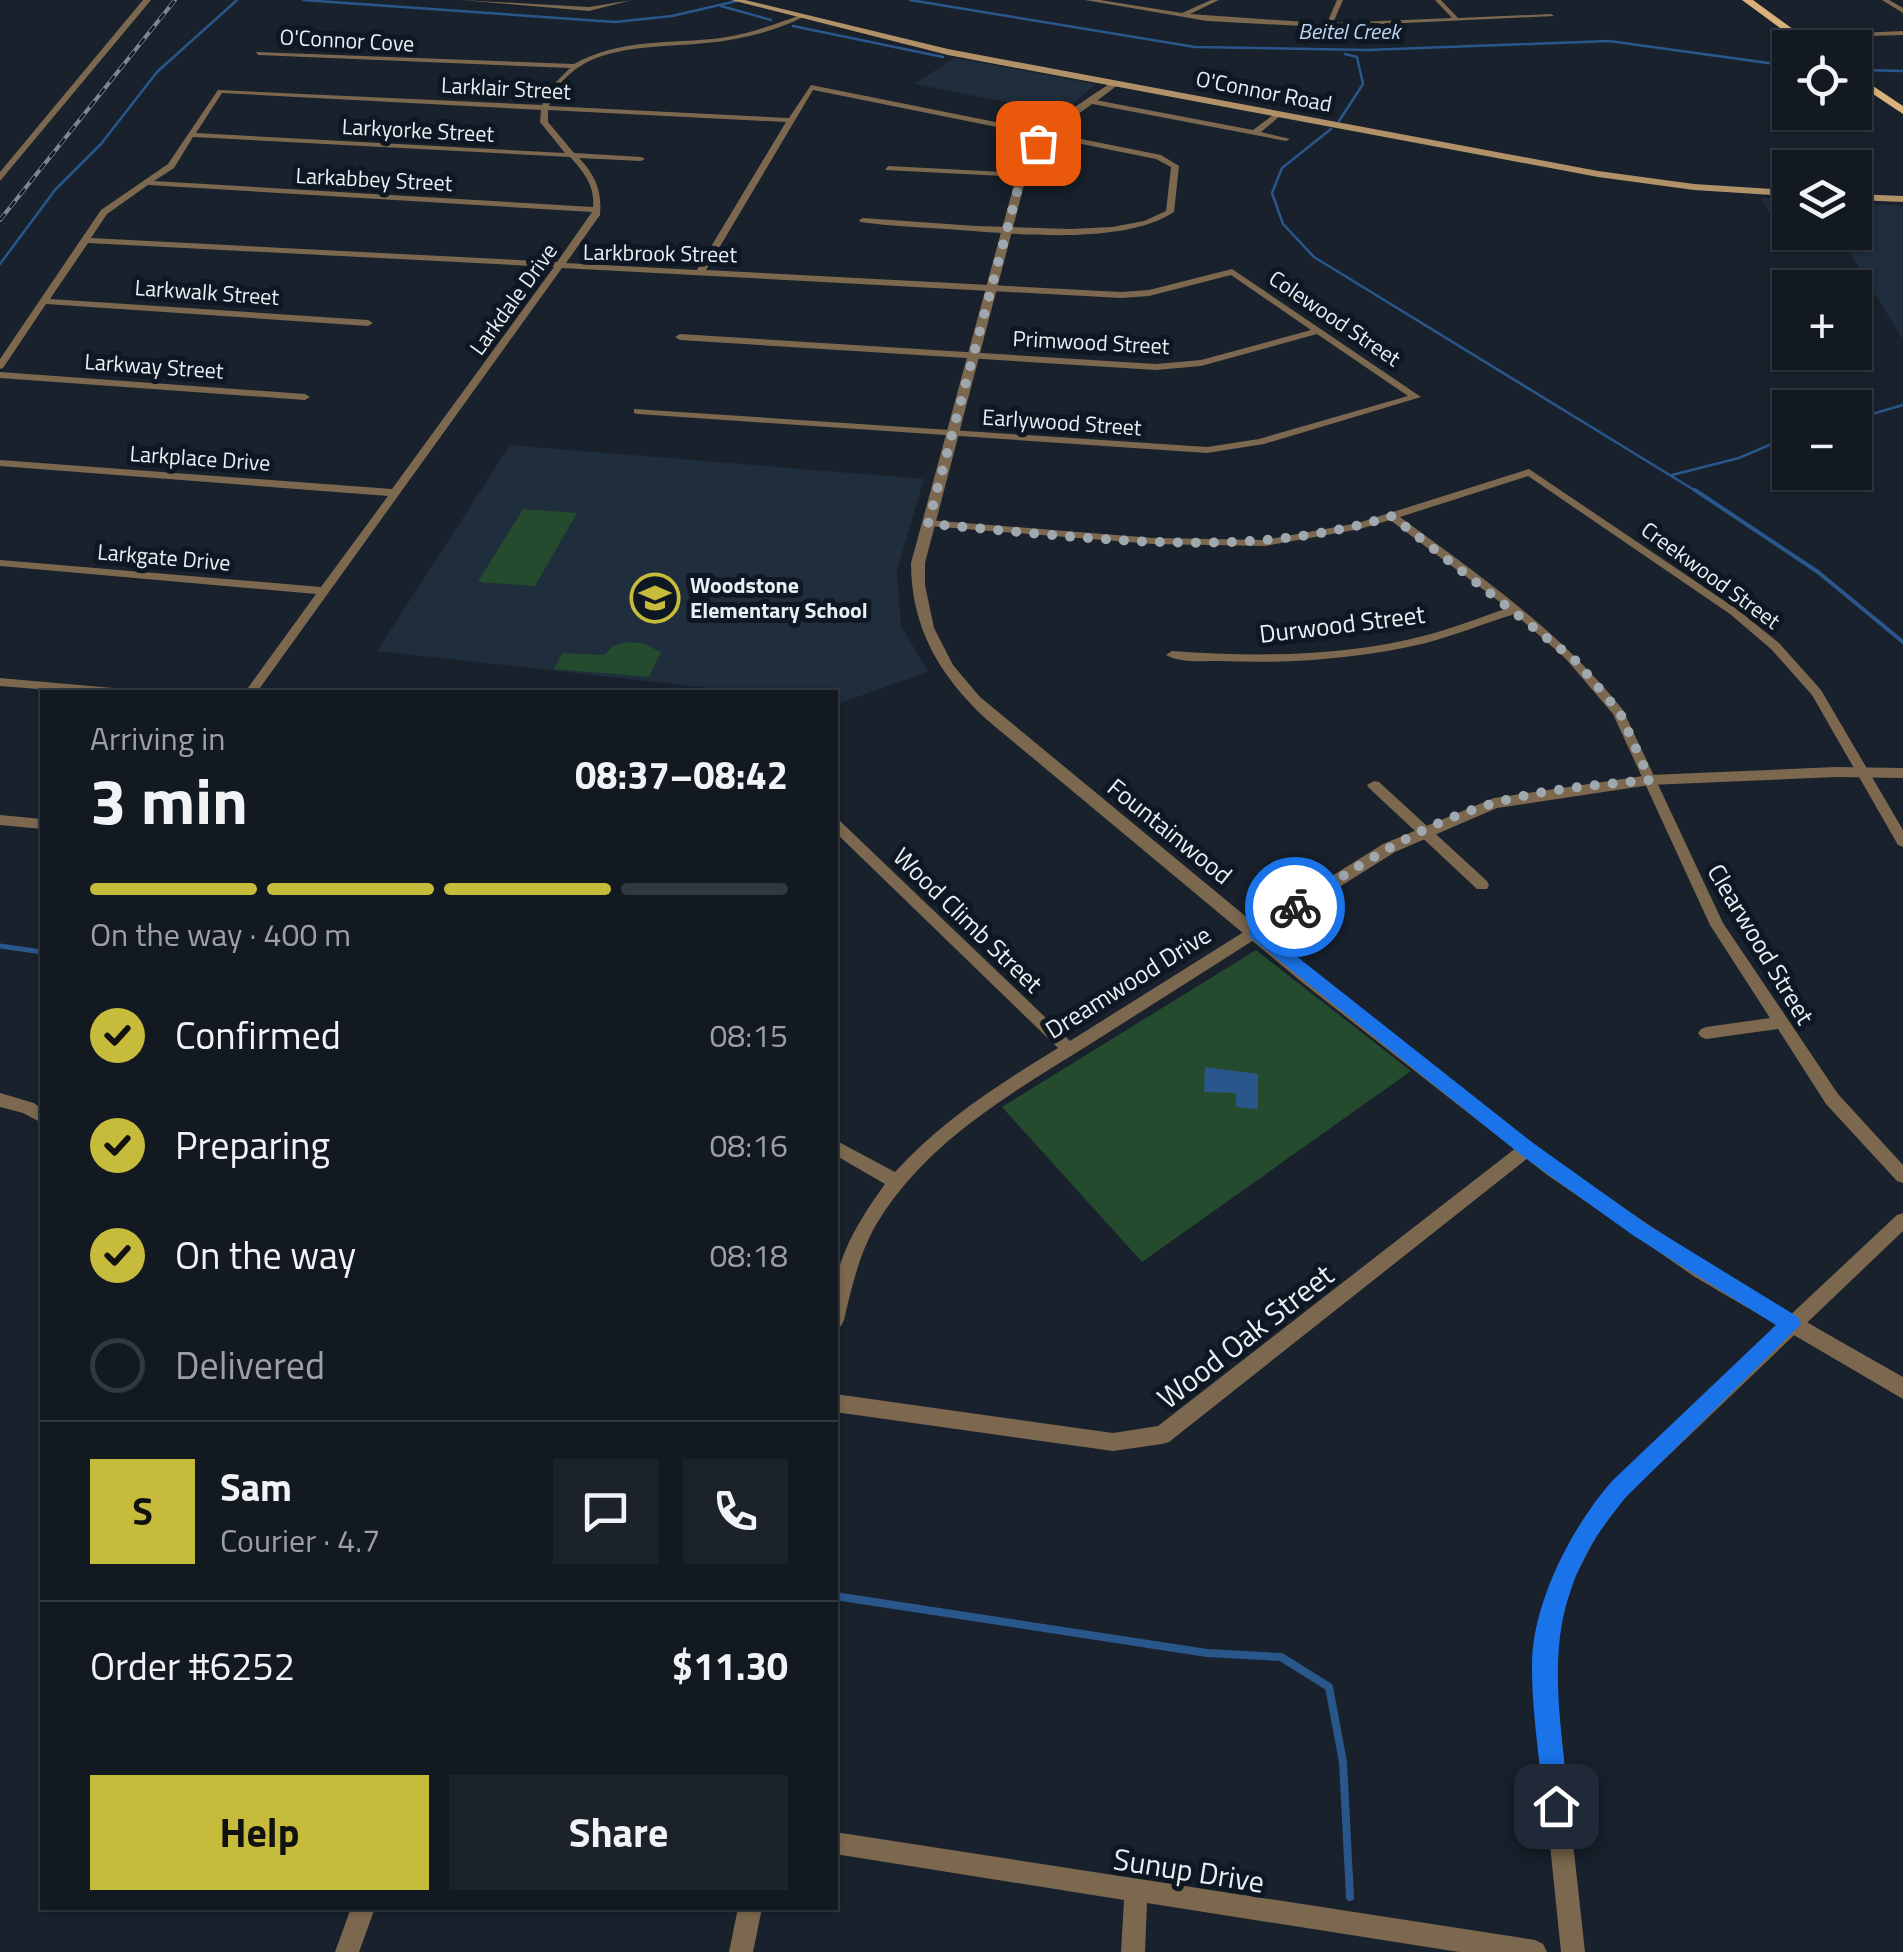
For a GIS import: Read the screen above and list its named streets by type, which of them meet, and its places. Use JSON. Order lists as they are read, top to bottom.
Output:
{
  "streets": {
    "main road": ["O'Connor Road"],
    "street": [
      "O'Connor Cove",
      "Larklair Street",
      "Larkyorke Street",
      "Larkabbey Street",
      "Larkbrook Street",
      "Larkwalk Street",
      "Larkdale Drive",
      "Colewood Street",
      "Primwood Street",
      "Larkway Street",
      "Earlywood Street",
      "Larkplace Drive",
      "Larkgate Drive",
      "Creekwood Street",
      "Durwood Street",
      "Fountainwood",
      "Wood Climb Street",
      "Clearwood Street",
      "Dreamwood Drive",
      "Wood Oak Street",
      "Sunup Drive"
    ]
  },
  "crossings": [
    ["Larklair Street", "Larkyorke Street"],
    ["O'Connor Road", "Fountainwood"],
    ["Larkabbey Street", "Larkdale Drive"],
    ["Larkbrook Street", "Larkdale Drive"],
    ["Larkbrook Street", "Colewood Street"],
    ["Larkbrook Street", "Fountainwood"],
    ["Larkdale Drive", "Larkplace Drive"],
    ["Larkdale Drive", "Larkgate Drive"],
    ["Colewood Street", "Primwood Street"],
    ["Colewood Street", "Earlywood Street"],
    ["Primwood Street", "Fountainwood"],
    ["Earlywood Street", "Fountainwood"],
    ["Creekwood Street", "Clearwood Street"],
    ["Creekwood Street", "Dreamwood Drive"],
    ["Durwood Street", "Clearwood Street"],
    ["Fountainwood", "Dreamwood Drive"],
    ["Fountainwood", "Wood Oak Street"],
    ["Wood Climb Street", "Dreamwood Drive"],
    ["Clearwood Street", "Dreamwood Drive"]
  ],
  "water": ["Beitel Creek"],
  "places": {
    "school or university": ["Woodstone Elementary School"]
  },
  "page": {
    "map_buttons": ["+", "−"],
    "heading": ["3 min", "Arriving in", "08:37–08:42"],
    "panel": [
      "Sam",
      "Courier · 4.7",
      "Order #6252",
      "$11.30"
    ],
    "bar": "On the way · 400 m",
    "list": [
      ["Confirmed", "08:15"],
      ["Preparing", "08:16"],
      ["On the way", "08:18"],
      "Delivered"
    ],
    "round": "S",
    "buttons": ["Help", "Share"]
  }
}
